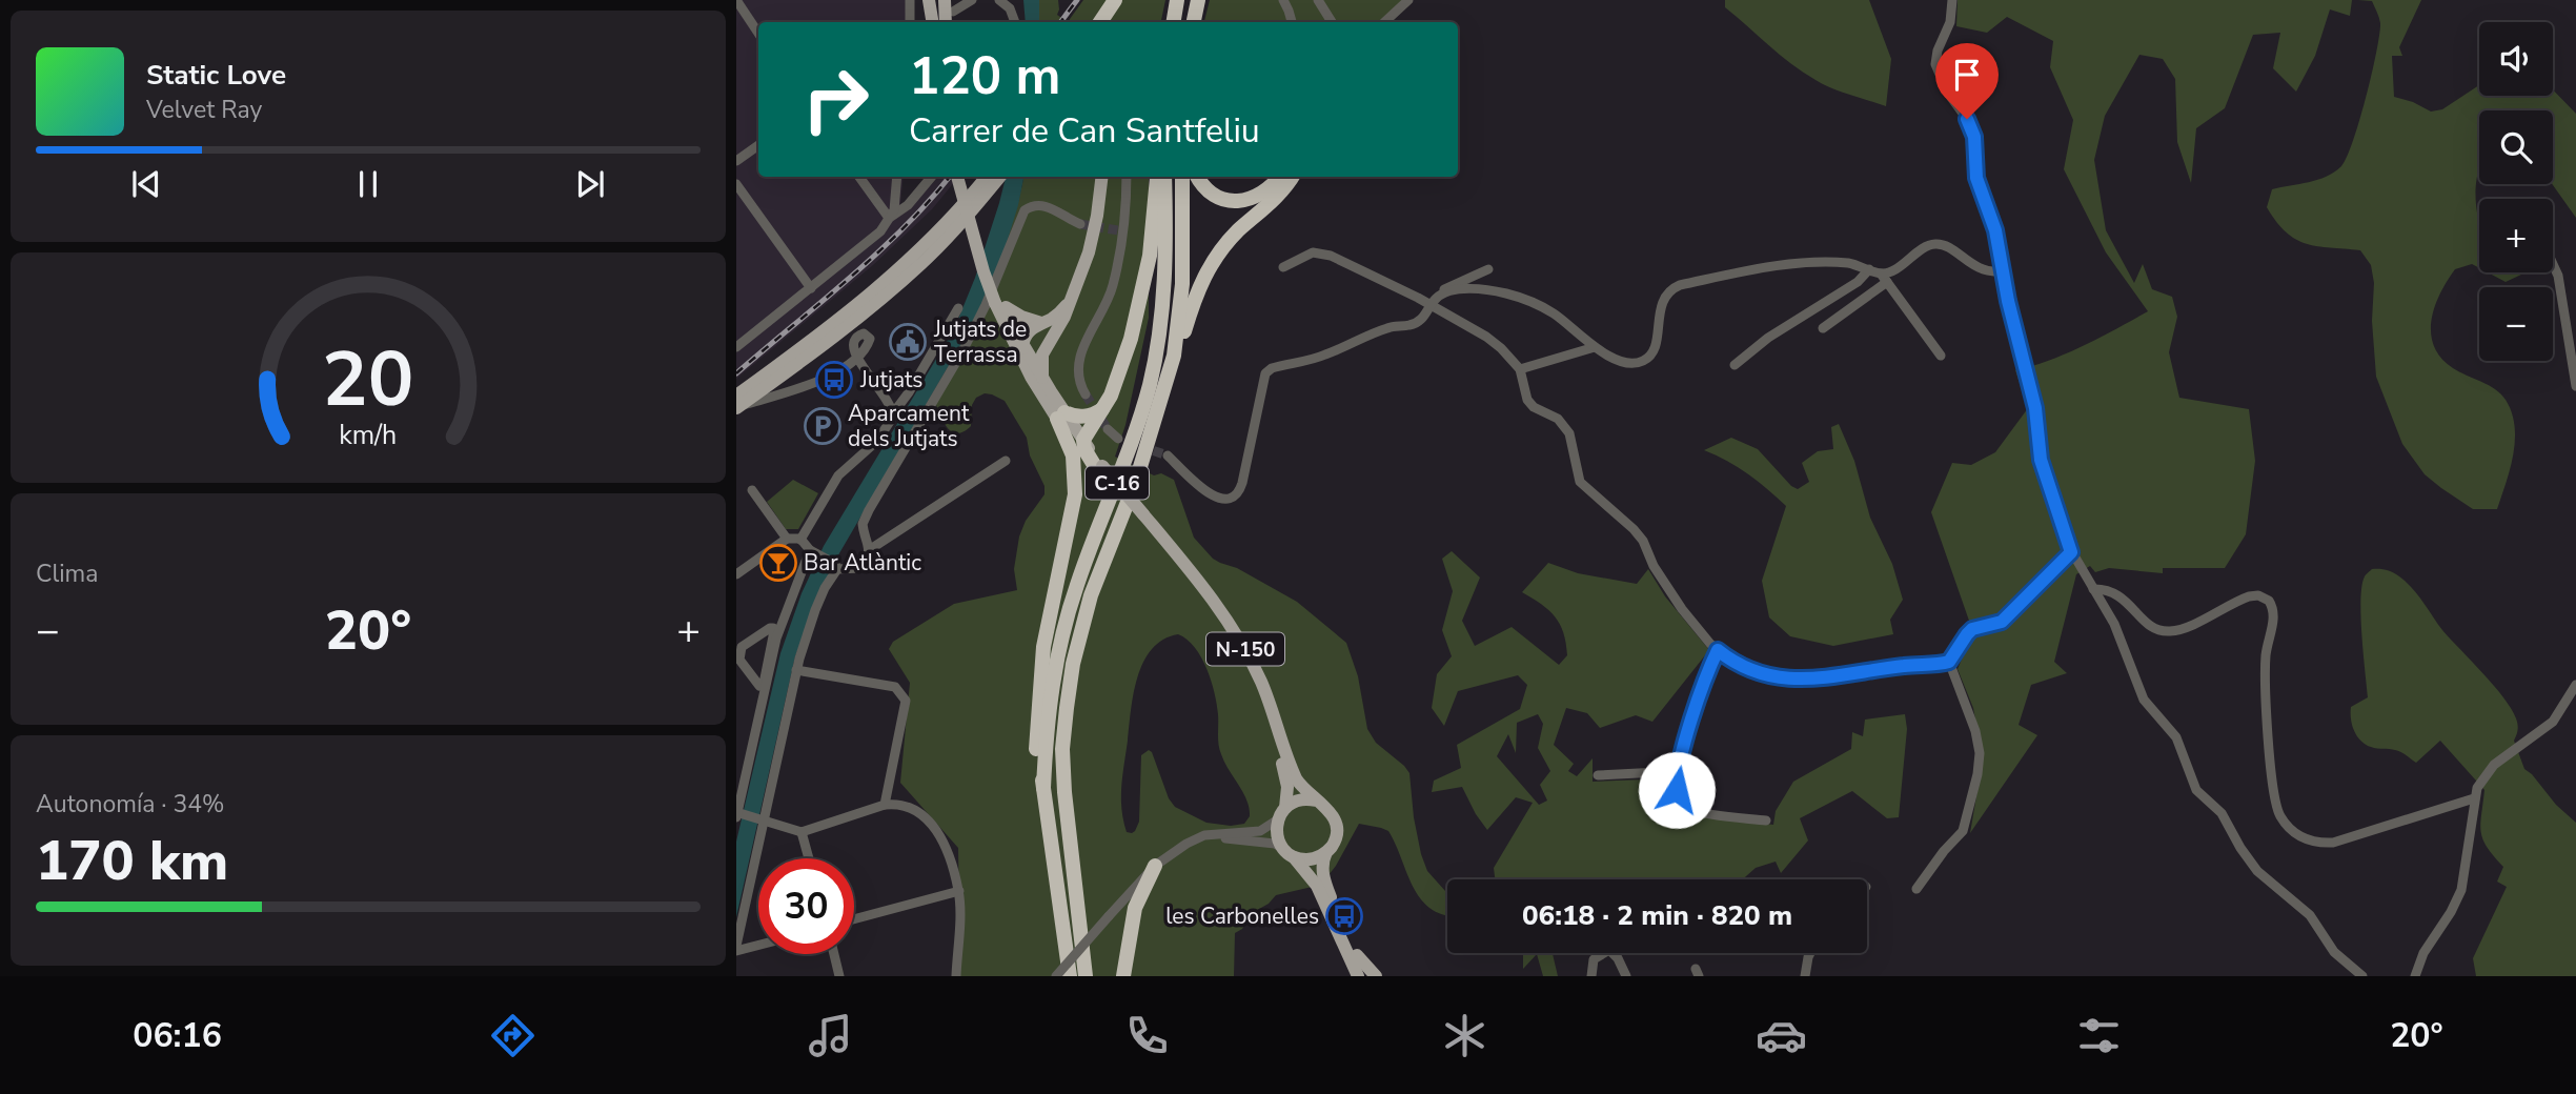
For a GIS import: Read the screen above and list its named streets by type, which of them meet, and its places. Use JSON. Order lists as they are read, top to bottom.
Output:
{
  "streets": {
    "highway": ["C-16"],
    "main road": ["N-150"]
  },
  "places": {
    "public building": ["Jutjats de Terrassa"],
    "bus stop": ["Jutjats", "les Carbonelles"],
    "parking": ["Aparcament dels Jutjats"],
    "bar": ["Bar Atlàntic"]
  },
  "page": {
    "map_buttons": ["+", "−"],
    "turn": ["120 m", "Carrer de Can Santfeliu"],
    "song": ["Static Love", "Velvet Ray"],
    "tile": [
      "Clima",
      ["Autonomía · 34%", "170 km"]
    ],
    "heat": ["−", "20°", "+"],
    "limit": "30",
    "trip": "06:18 · 2 min · 820 m",
    "tabs": ["06:16", "20°"],
    "gauge": ["20", "km/h"]
  }
}
